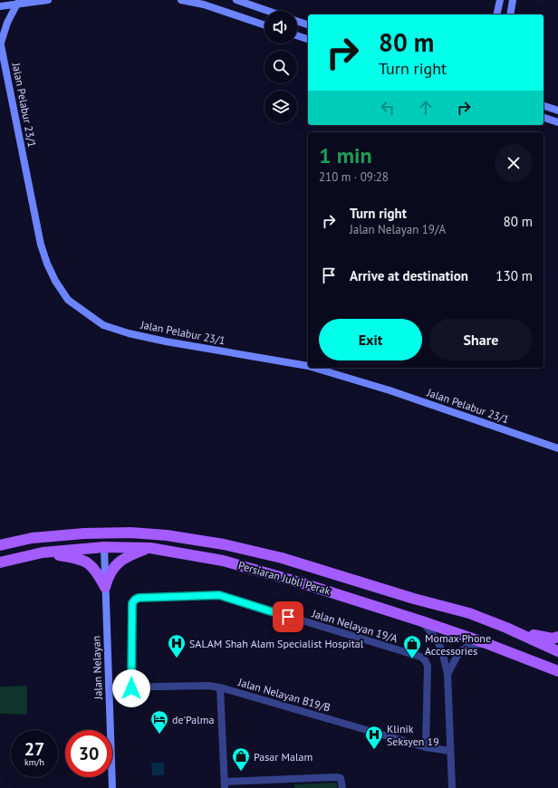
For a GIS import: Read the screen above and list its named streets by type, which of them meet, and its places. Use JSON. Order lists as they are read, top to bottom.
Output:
{
  "streets": {
    "main road": ["Persiaran Jubli Perak"],
    "street": [
      "Jalan Pelabur 23/1",
      "Jalan Nelayan 19/A",
      "Jalan Nelayan",
      "Jalan Nelayan B19/B"
    ]
  },
  "crossings": [
    ["Persiaran Jubli Perak", "Jalan Nelayan"],
    ["Jalan Nelayan 19/A", "Jalan Nelayan B19/B"],
    ["Jalan Nelayan", "Jalan Nelayan B19/B"]
  ],
  "places": {
    "hospital": ["SALAM Shah Alam Specialist Hospital", "Klinik Seksyen 19"],
    "shop": ["Momax Phone Accessories", "Pasar Malam"],
    "hotel": ["de'Palma"]
  },
  "page": {
    "turn": ["80 m", "Turn right"],
    "heading": ["1 min", "210 m · 09:28"],
    "list": [
      {
        "name": "Turn right",
        "note": "Jalan Nelayan 19/A",
        "value": "80 m"
      },
      {
        "name": "Arrive at destination",
        "value": "130 m"
      }
    ],
    "buttons": ["Exit", "Share"],
    "speed": "27 km/h",
    "limit": "30"
  }
}
